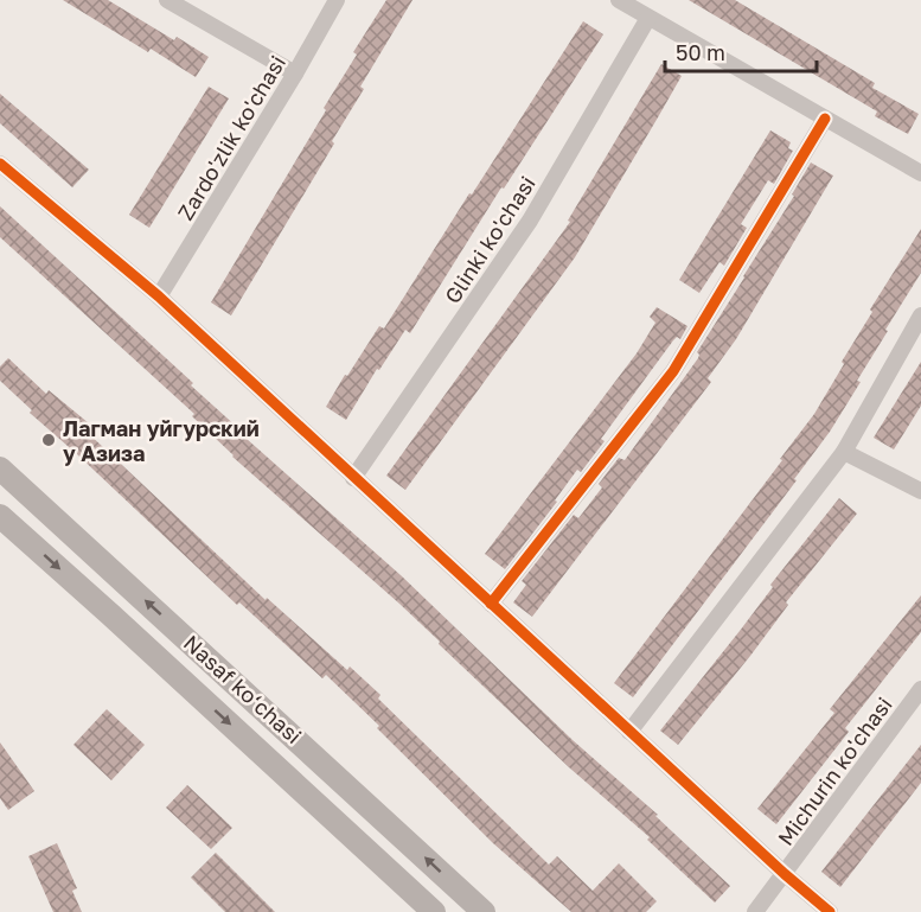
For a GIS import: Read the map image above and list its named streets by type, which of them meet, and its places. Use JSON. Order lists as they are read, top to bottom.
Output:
{
  "streets": {
    "main road": ["Nasaf ko‘chasi"],
    "street": ["Zardo'zlik ko'chasi", "Glinki ko'chasi", "Michurin ko'chasi"]
  },
  "places": ["Лагман уйгурский у Азиза"],
  "scale_bar": "50 m"
}
